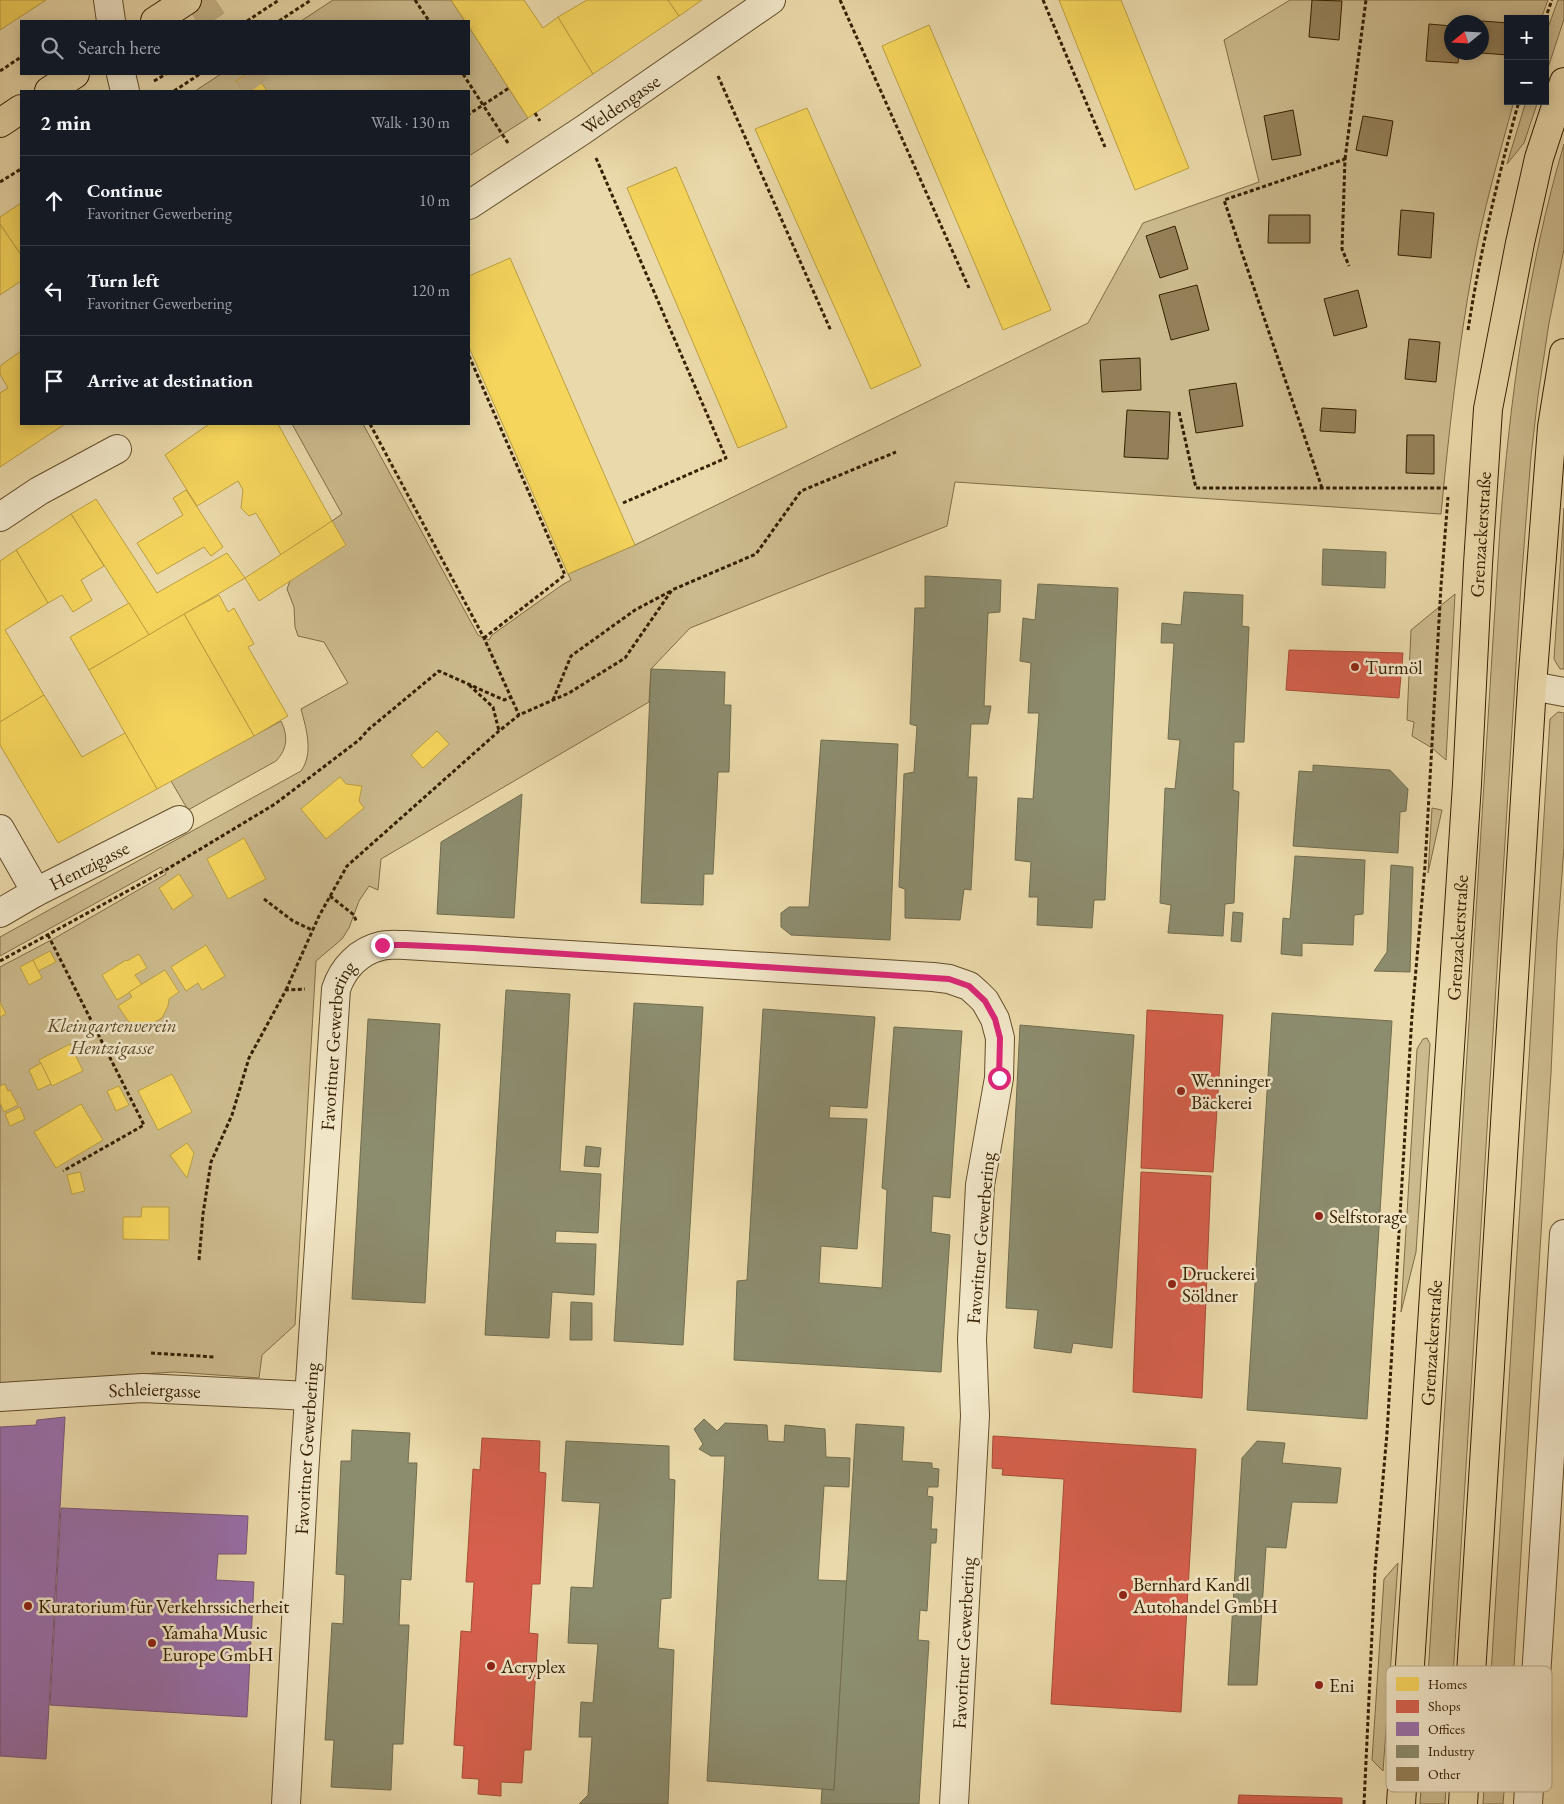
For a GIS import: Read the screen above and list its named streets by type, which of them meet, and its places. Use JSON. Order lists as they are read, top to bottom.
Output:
{
  "streets": {
    "main road": ["Grenzackerstraße"],
    "street": [
      "Weldengasse",
      "Hentzigasse",
      "Favoritner Gewerbering",
      "Schleiergasse"
    ]
  },
  "crossings": [
    ["Favoritner Gewerbering", "Schleiergasse"]
  ],
  "parks": ["Kleingartenverein Hentzigasse"],
  "places": [
    "Turmöl",
    "Wenninger Bäckerei",
    "Selfstorage",
    "Druckerei Söldner",
    "Bernhard Kandl Autohandel GmbH",
    "Kuratorium für Verkehrssicherheit",
    "Yamaha Music Europe GmbH",
    "Acryplex",
    "Eni"
  ],
  "legend": [
    "Homes",
    "Shops",
    "Offices",
    "Industry",
    "Other"
  ],
  "north": "left",
  "page": {
    "map_buttons": ["+", "−"],
    "search": "Search here",
    "heading": ["2 min", "Walk · 130 m"],
    "list": [
      ["Continue", "Favoritner Gewerbering", "10 m"],
      ["Turn left", "Favoritner Gewerbering", "120 m"],
      "Arrive at destination"
    ]
  }
}
